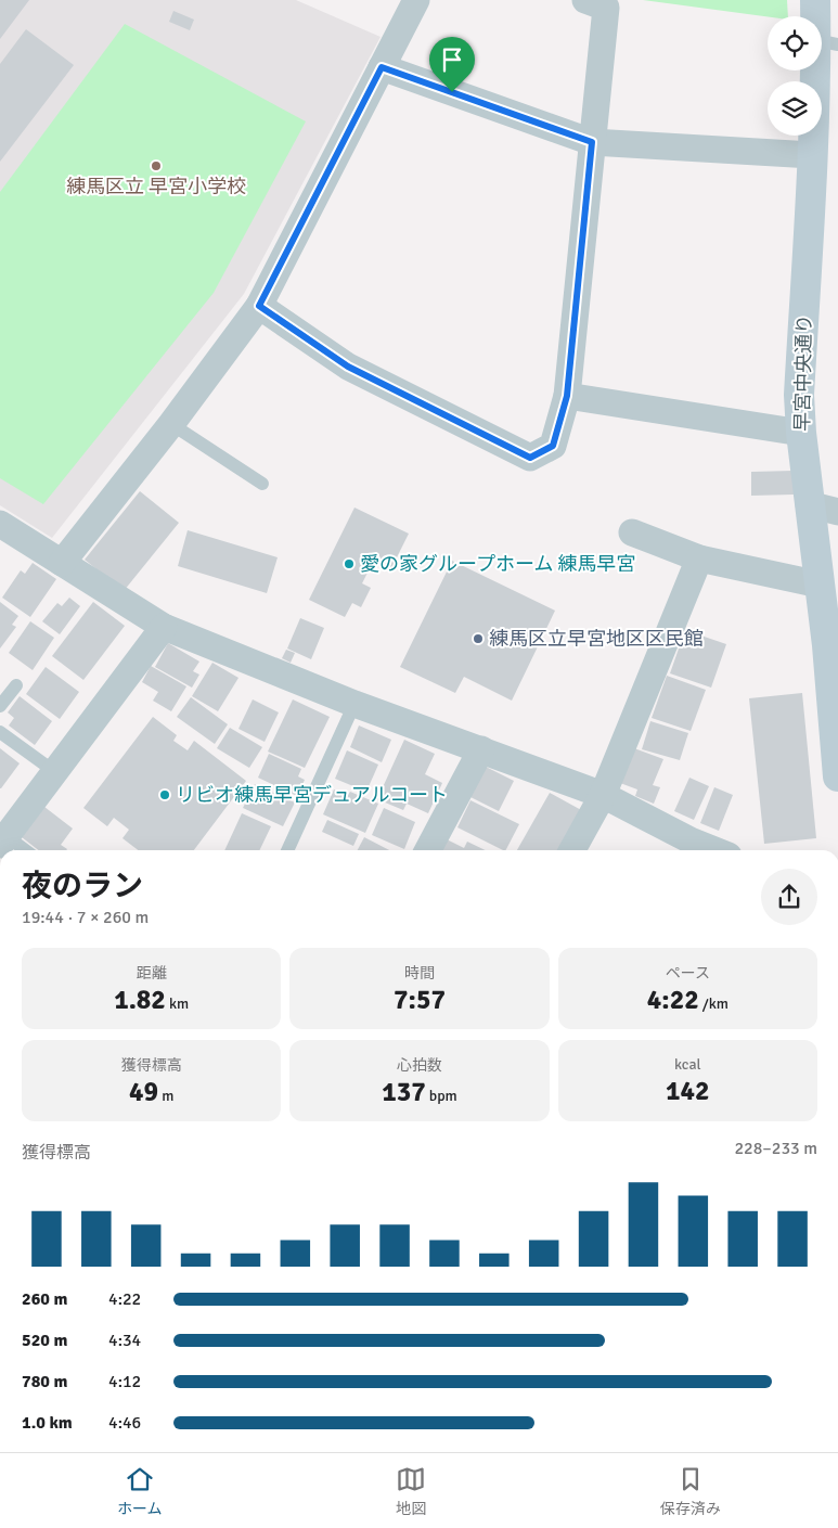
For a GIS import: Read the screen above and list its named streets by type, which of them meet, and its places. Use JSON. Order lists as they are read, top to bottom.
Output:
{
  "streets": {
    "street": ["早宮中央通り"]
  },
  "places": [
    "練馬区立 早宮小学校",
    "愛の家グループホーム 練馬早宮",
    "練馬区立早宮地区区民館",
    "リビオ練馬早宮デュアルコート"
  ],
  "page": {
    "heading": ["夜のラン", "19:44 · 7 × 260 m"],
    "stats": [
      ["距離", "1.82 km"],
      ["時間", "7:57"],
      ["ペース", "4:22 /km"],
      ["獲得標高", "49 m"],
      ["心拍数", "137 bpm"],
      ["kcal", "142"]
    ],
    "chart": ["獲得標高", "228–233 m"],
    "list": [
      {
        "name": "260 m",
        "note": "4:22"
      },
      {
        "name": "520 m",
        "note": "4:34"
      },
      {
        "name": "780 m",
        "note": "4:12"
      },
      {
        "name": "1.0 km",
        "note": "4:46"
      }
    ],
    "tabs": ["ホーム", "地図", "保存済み"]
  }
}
